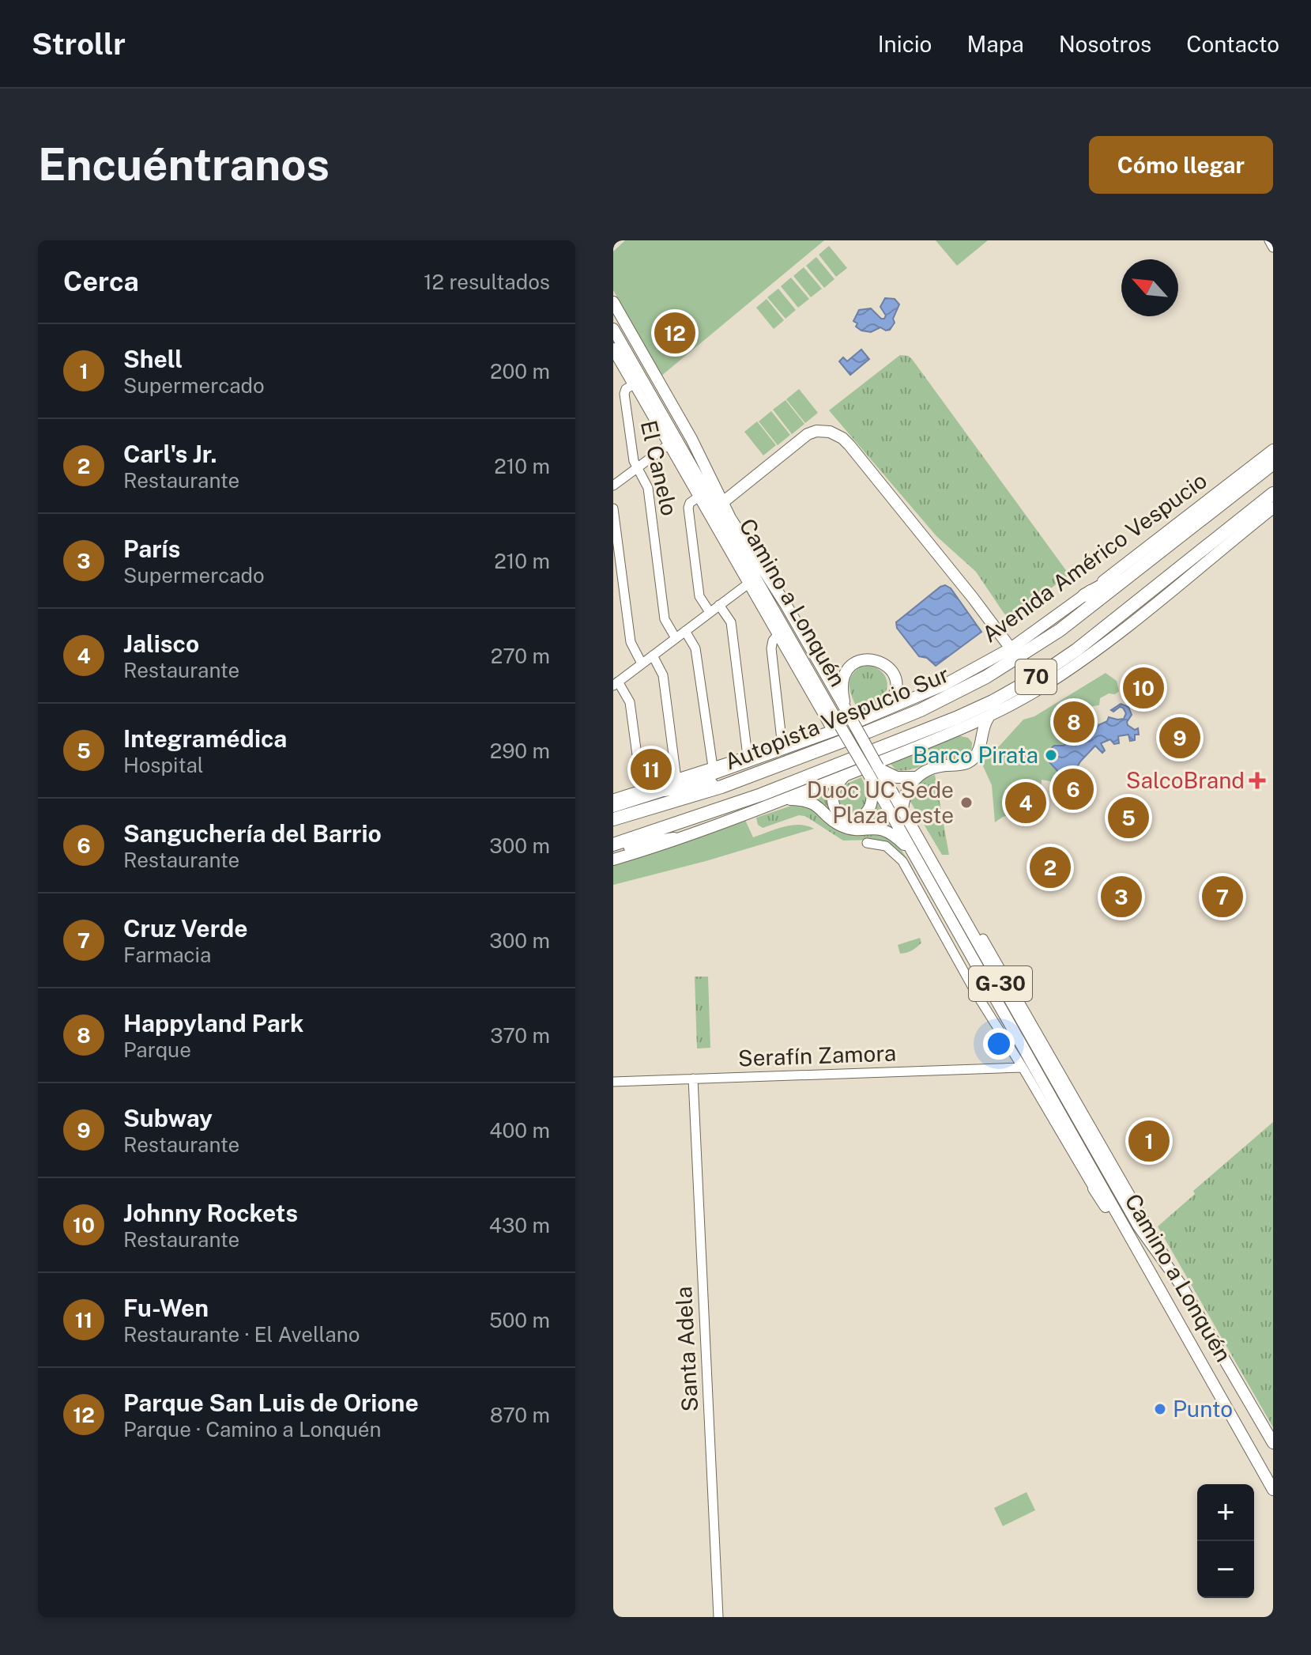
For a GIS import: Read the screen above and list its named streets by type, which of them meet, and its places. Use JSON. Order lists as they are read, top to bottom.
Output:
{
  "streets": {
    "highway": ["70", "Autopista Vespucio Sur"],
    "main road": ["Avenida Américo Vespucio", "Camino a Lonquén", "G-30"],
    "street": ["El Canelo", "Serafín Zamora", "Santa Adela"]
  },
  "crossings": [
    ["El Canelo", "Camino a Lonquén"],
    ["Avenida Américo Vespucio", "Camino a Lonquén"],
    ["Camino a Lonquén", "Serafín Zamora"],
    ["Serafín Zamora", "Santa Adela"]
  ],
  "places": {
    "other": ["Barco Pirata", "Duoc UC Sede Plaza Oeste", "Punto"],
    "health": ["SalcoBrand"]
  },
  "north": "top left",
  "page": {
    "header": "Strollr",
    "nav": [
      "Inicio",
      "Mapa",
      "Nosotros",
      "Contacto"
    ],
    "buttons": "Cómo llegar",
    "title": "Encuéntranos",
    "heading": ["Cerca", "12 resultados"],
    "pins": [
      "12",
      "10",
      "8",
      "9",
      "11",
      "6",
      "4",
      "5",
      "2",
      "3",
      "7",
      "1"
    ],
    "list": [
      {
        "mark": "1",
        "name": "Shell",
        "note": "Supermercado",
        "value": "200 m"
      },
      {
        "mark": "2",
        "name": "Carl's Jr.",
        "note": "Restaurante",
        "value": "210 m"
      },
      {
        "mark": "3",
        "name": "París",
        "note": "Supermercado",
        "value": "210 m"
      },
      {
        "mark": "4",
        "name": "Jalisco",
        "note": "Restaurante",
        "value": "270 m"
      },
      {
        "mark": "5",
        "name": "Integramédica",
        "note": "Hospital",
        "value": "290 m"
      },
      {
        "mark": "6",
        "name": "Sanguchería del Barrio",
        "note": "Restaurante",
        "value": "300 m"
      },
      {
        "mark": "7",
        "name": "Cruz Verde",
        "note": "Farmacia",
        "value": "300 m"
      },
      {
        "mark": "8",
        "name": "Happyland Park",
        "note": "Parque",
        "value": "370 m"
      },
      {
        "mark": "9",
        "name": "Subway",
        "note": "Restaurante",
        "value": "400 m"
      },
      {
        "mark": "10",
        "name": "Johnny Rockets",
        "note": "Restaurante",
        "value": "430 m"
      },
      {
        "mark": "11",
        "name": "Fu-Wen",
        "note": "Restaurante · El Avellano",
        "value": "500 m"
      },
      {
        "mark": "12",
        "name": "Parque San Luis de Orione",
        "note": "Parque · Camino a Lonquén",
        "value": "870 m"
      }
    ],
    "map_buttons": ["+", "−"]
  }
}
